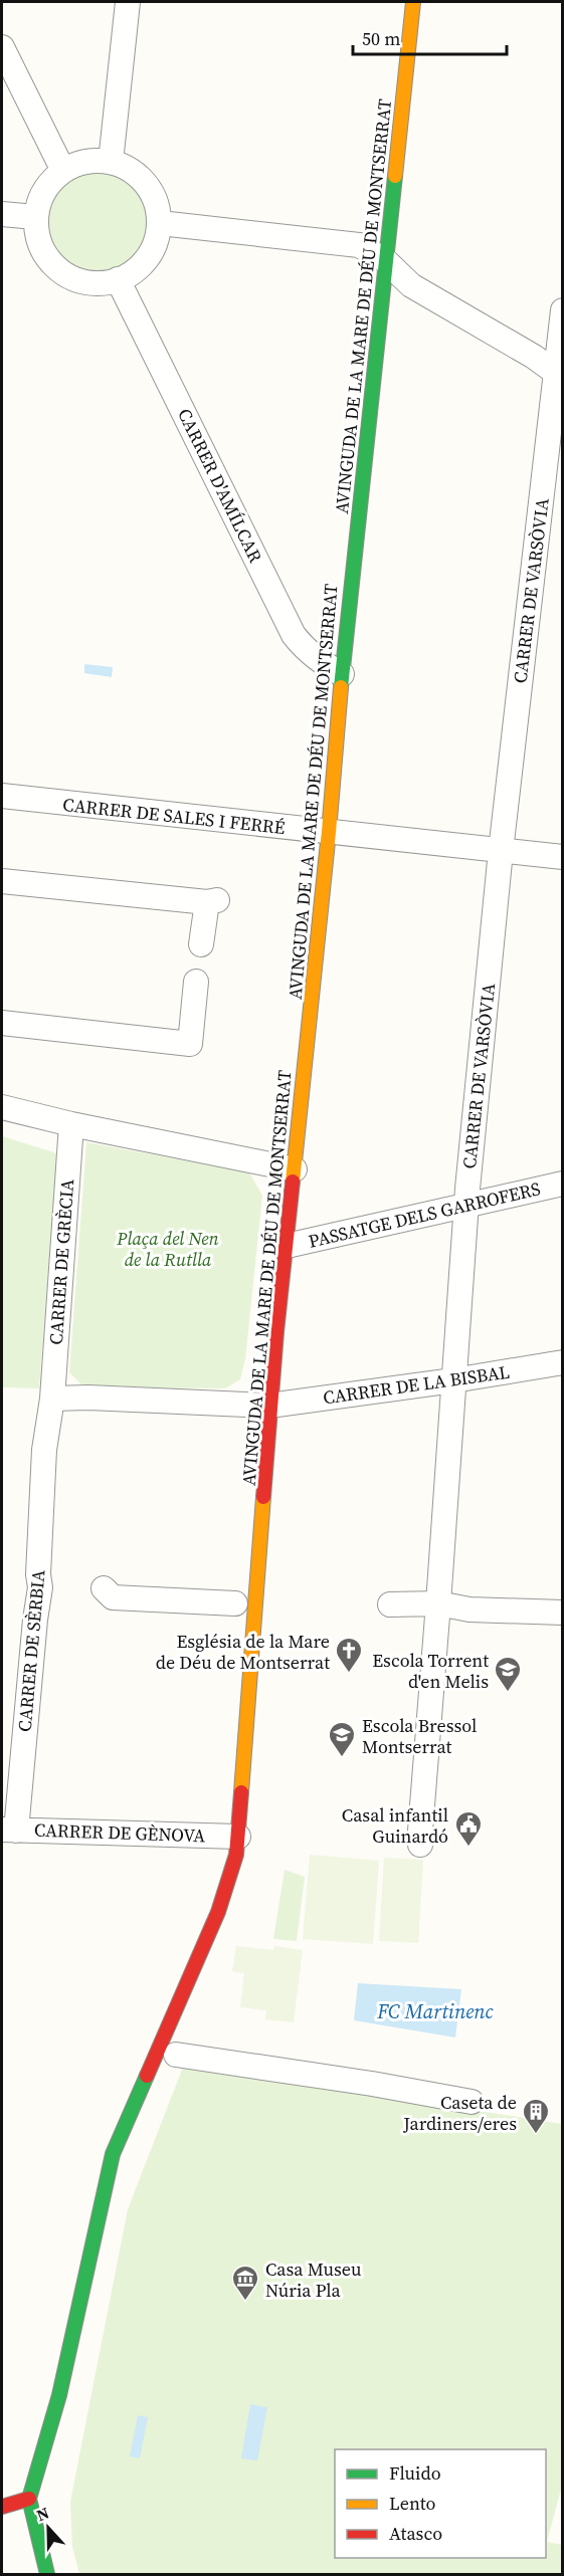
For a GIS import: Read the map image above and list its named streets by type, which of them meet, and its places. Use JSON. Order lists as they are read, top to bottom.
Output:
{
  "streets": {
    "street": [
      "AVINGUDA DE LA MARE DE DÉU DE MONTSERRAT",
      "CARRER D'AMÍLCAR",
      "CARRER DE VARSÒVIA",
      "CARRER DE SALES I FERRÉ",
      "PASSATGE DELS GARROFERS",
      "CARRER DE GRÈCIA",
      "CARRER DE LA BISBAL",
      "CARRER DE SÈRBIA",
      "CARRER DE GÈNOVA"
    ]
  },
  "crossings": [
    ["AVINGUDA DE LA MARE DE DÉU DE MONTSERRAT", "CARRER D'AMÍLCAR"],
    ["AVINGUDA DE LA MARE DE DÉU DE MONTSERRAT", "CARRER DE SALES I FERRÉ"],
    ["AVINGUDA DE LA MARE DE DÉU DE MONTSERRAT", "PASSATGE DELS GARROFERS"],
    ["AVINGUDA DE LA MARE DE DÉU DE MONTSERRAT", "CARRER DE LA BISBAL"],
    ["AVINGUDA DE LA MARE DE DÉU DE MONTSERRAT", "CARRER DE GÈNOVA"],
    ["CARRER DE VARSÒVIA", "CARRER DE SALES I FERRÉ"],
    ["CARRER DE VARSÒVIA", "PASSATGE DELS GARROFERS"],
    ["CARRER DE VARSÒVIA", "CARRER DE LA BISBAL"],
    ["CARRER DE GRÈCIA", "CARRER DE LA BISBAL"],
    ["CARRER DE GRÈCIA", "CARRER DE SÈRBIA"],
    ["CARRER DE LA BISBAL", "CARRER DE SÈRBIA"],
    ["CARRER DE SÈRBIA", "CARRER DE GÈNOVA"]
  ],
  "water": ["FC Martinenc"],
  "parks": ["Plaça del Nen de la Rutlla"],
  "places": {
    "church": ["Església de la Mare de Déu de Montserrat"],
    "school or university": ["Escola Torrent d'en Melis", "Escola Bressol Montserrat"],
    "public building": ["Casal infantil Guinardó"],
    "building": ["Caseta de Jardiners/eres"],
    "museum": ["Casa Museu Núria Pla"]
  },
  "legend": ["Fluido", "Lento", "Atasco"],
  "scale_bar": "50 m",
  "north": "top"
}
